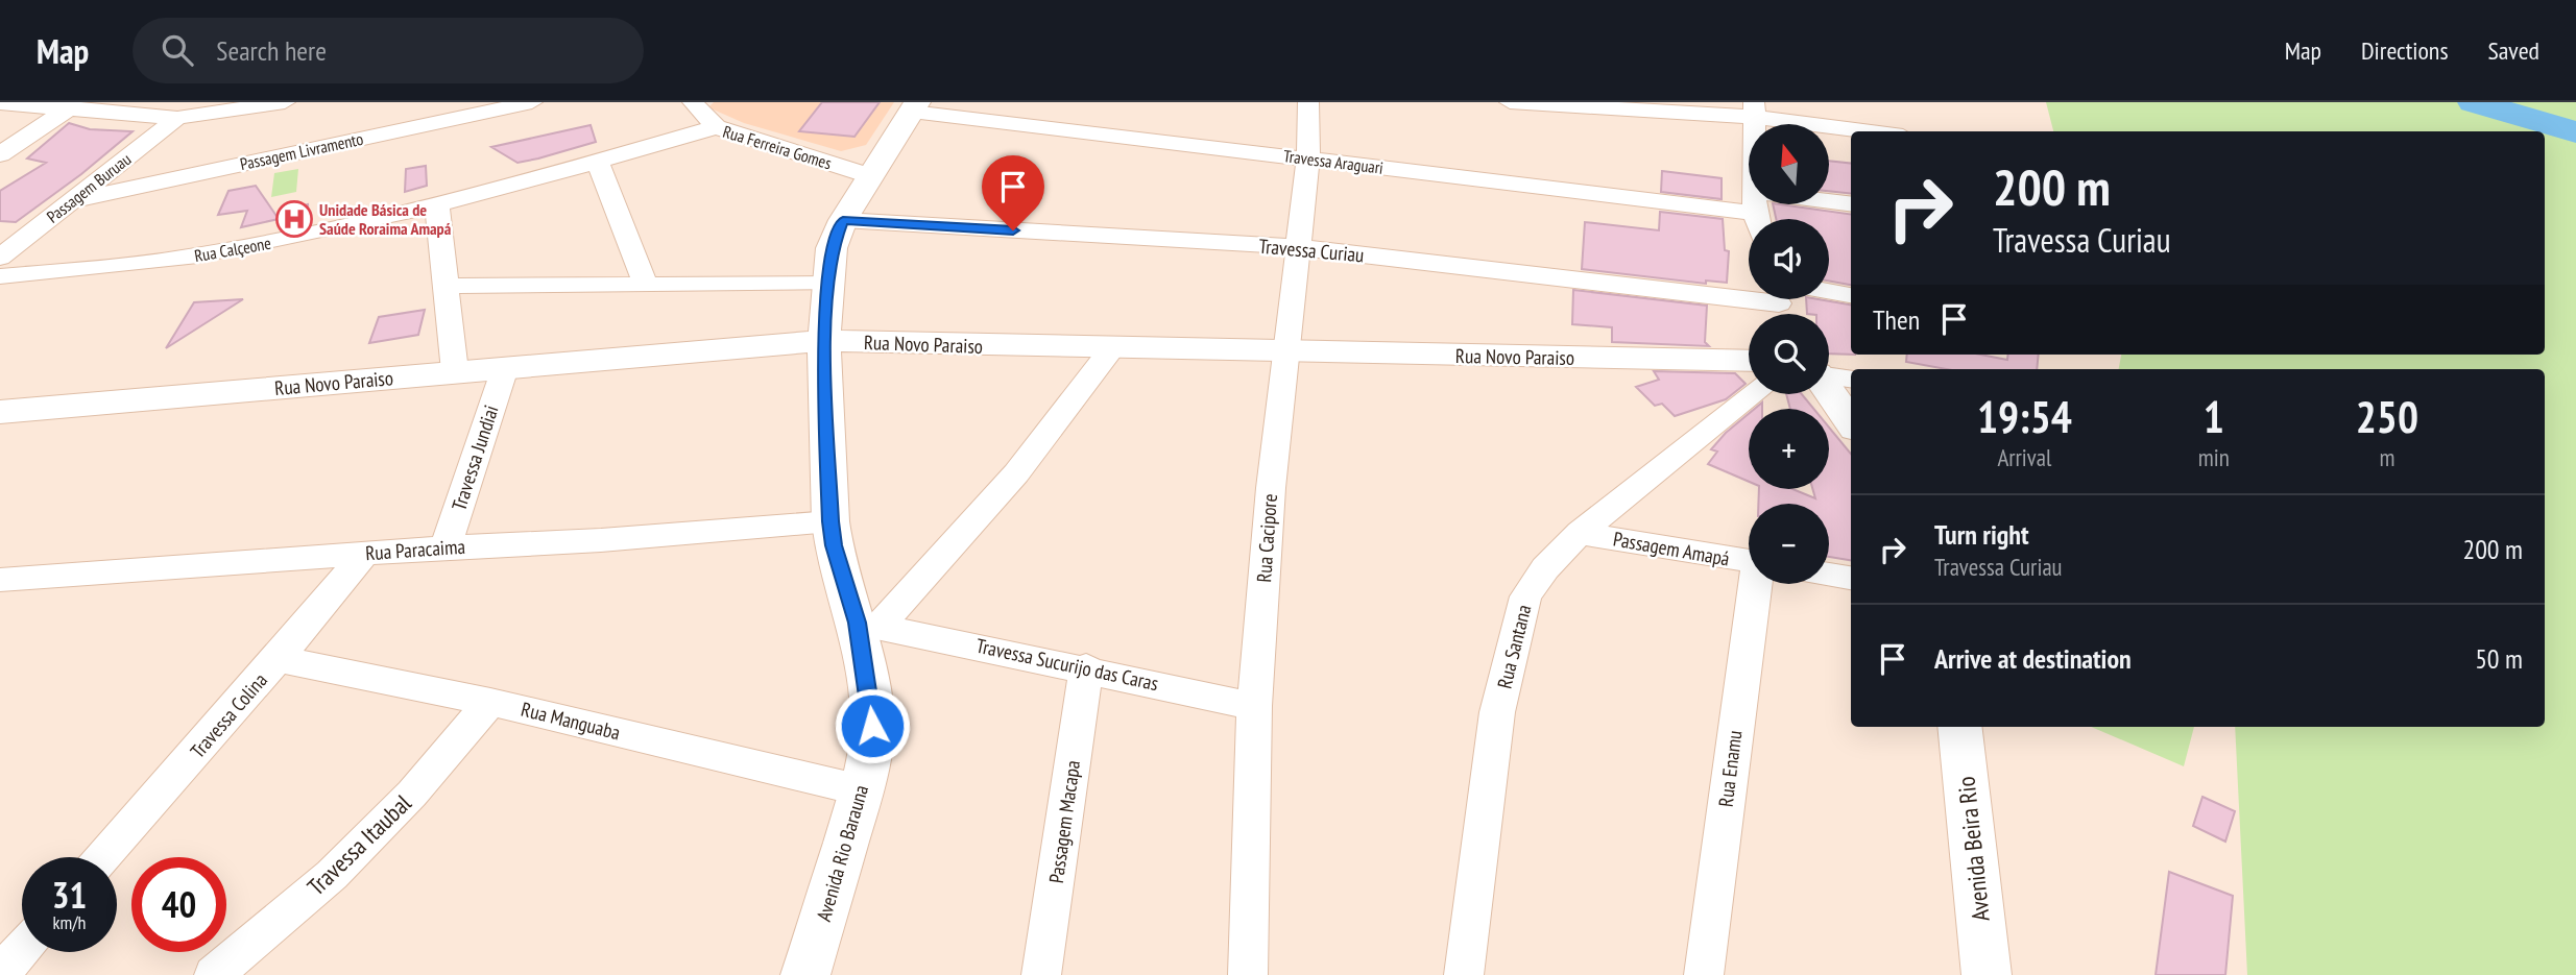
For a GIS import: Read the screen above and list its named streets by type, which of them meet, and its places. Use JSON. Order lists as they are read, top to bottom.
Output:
{
  "streets": {
    "street": [
      "Rua Ferreira Gomes",
      "Passagem Livramento",
      "Travessa Araguari",
      "Passagem Buruau",
      "Rua Calçeone",
      "Travessa Curiau",
      "Rua Novo Paraiso",
      "Travessa Jundiai",
      "Rua Cacipore",
      "Passagem Amapá",
      "Rua Paracaima",
      "Rua Santana",
      "Travessa Sucurijo das Caras",
      "Travessa Colina",
      "Rua Manguaba",
      "Rua Enamu",
      "Passagem Macapa",
      "Travessa Itaubal",
      "Avenida Beira Rio",
      "Avenida Rio Barauna"
    ]
  },
  "crossings": [
    ["Rua Ferreira Gomes", "Rua Calçeone"],
    ["Rua Ferreira Gomes", "Avenida Rio Barauna"],
    ["Passagem Livramento", "Passagem Buruau"],
    ["Travessa Araguari", "Rua Cacipore"],
    ["Travessa Araguari", "Avenida Rio Barauna"],
    ["Travessa Curiau", "Rua Cacipore"],
    ["Travessa Curiau", "Avenida Rio Barauna"],
    ["Rua Novo Paraiso", "Travessa Jundiai"],
    ["Rua Novo Paraiso", "Rua Cacipore"],
    ["Rua Novo Paraiso", "Avenida Rio Barauna"],
    ["Travessa Jundiai", "Rua Paracaima"],
    ["Rua Cacipore", "Travessa Sucurijo das Caras"],
    ["Passagem Amapá", "Rua Santana"],
    ["Rua Paracaima", "Travessa Colina"],
    ["Rua Paracaima", "Avenida Rio Barauna"],
    ["Travessa Sucurijo das Caras", "Passagem Macapa"],
    ["Travessa Sucurijo das Caras", "Avenida Rio Barauna"],
    ["Travessa Colina", "Rua Manguaba"],
    ["Rua Manguaba", "Travessa Itaubal"],
    ["Rua Manguaba", "Avenida Rio Barauna"]
  ],
  "places": {
    "hospital": ["Unidade Básica de Saúde Roraima Amapá"]
  },
  "north": "top",
  "page": {
    "header": "Map",
    "search": "Search here",
    "nav": ["Map", "Directions", "Saved"],
    "map_buttons": ["+", "−"],
    "turn": ["200 m", "Travessa Curiau"],
    "then": "Then",
    "eta": [
      "19:54",
      "Arrival",
      "1",
      "min",
      "250",
      "m"
    ],
    "list": [
      {
        "name": "Turn right",
        "note": "Travessa Curiau",
        "value": "200 m"
      },
      {
        "name": "Arrive at destination",
        "value": "50 m"
      }
    ],
    "speed": "31 km/h",
    "limit": "40"
  }
}
